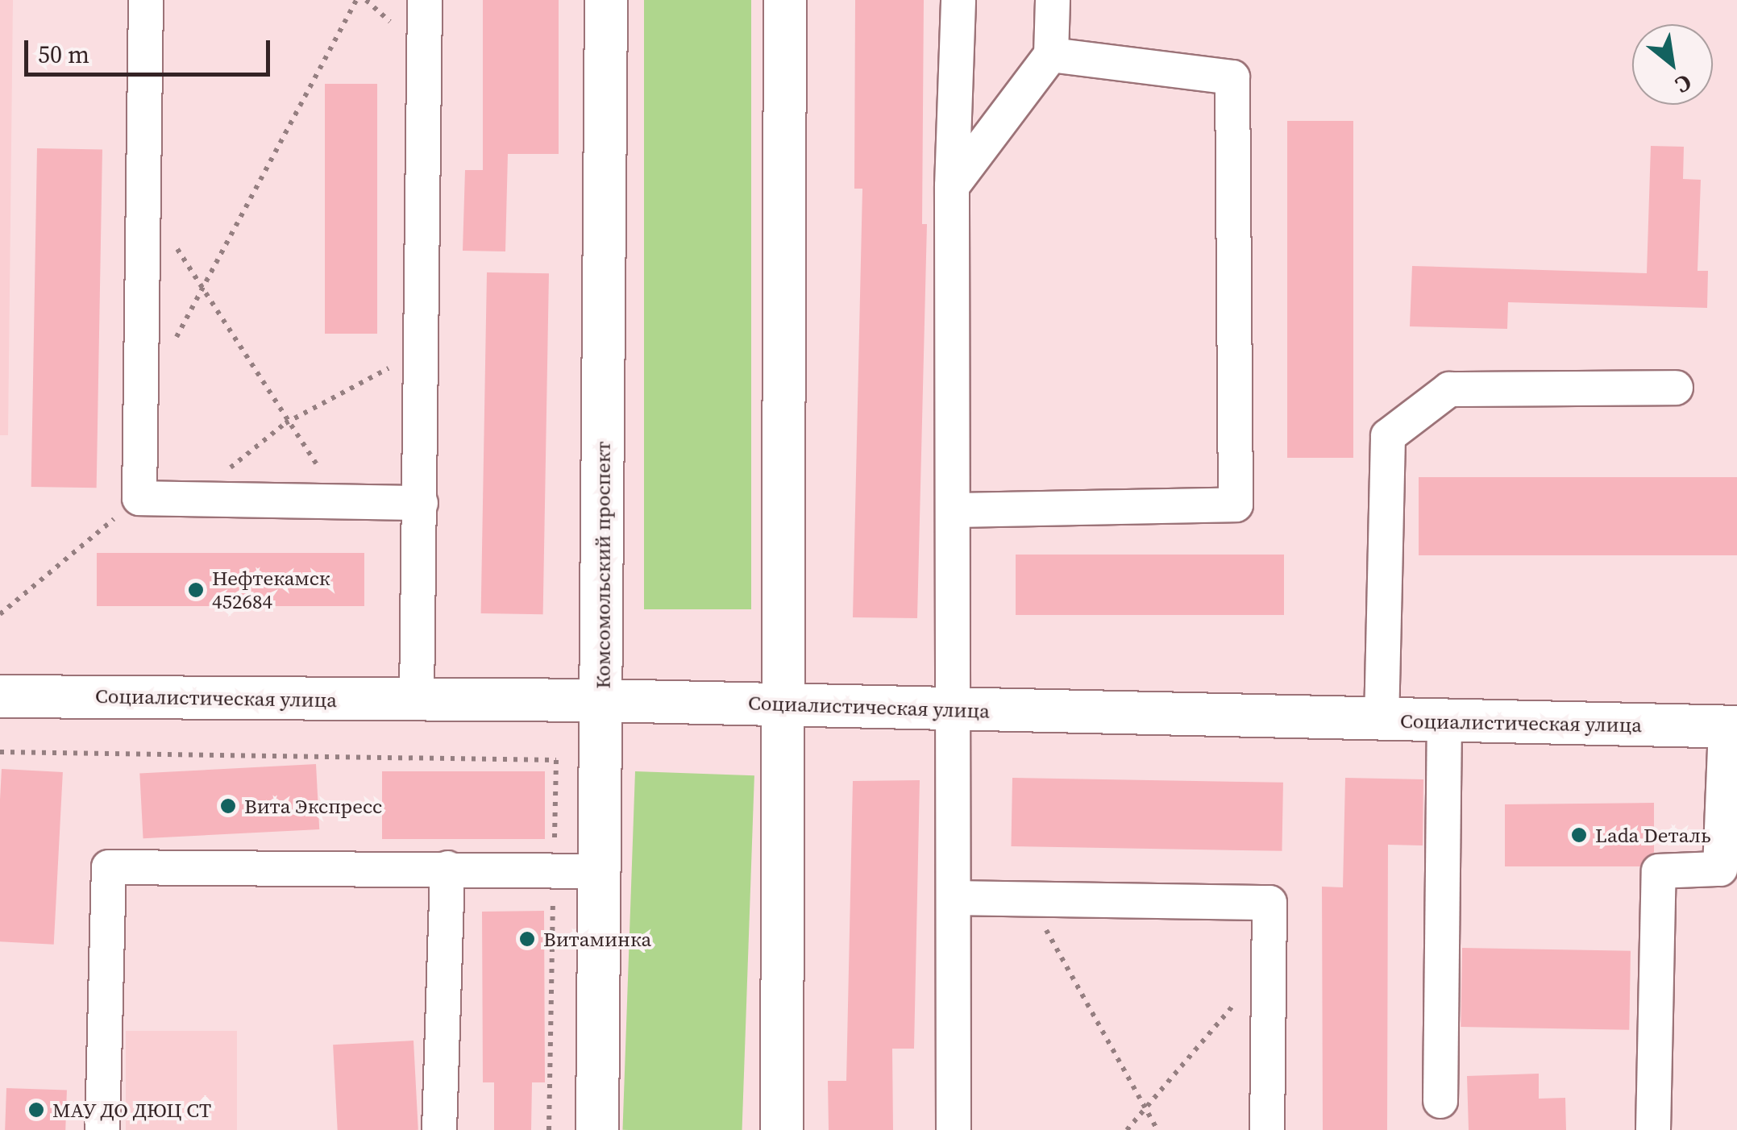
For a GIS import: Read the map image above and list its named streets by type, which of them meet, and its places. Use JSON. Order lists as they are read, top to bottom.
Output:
{
  "streets": {
    "main road": ["Комсомольский проспект", "Социалистическая улица"]
  },
  "crossings": [
    ["Комсомольский проспект", "Социалистическая улица"]
  ],
  "places": [
    "Нефтекамск 452684",
    "Вита Экспресс",
    "Lada Dеталь",
    "Витаминка",
    "МАУ ДО ДЮЦ СТ"
  ],
  "scale_bar": "50 m",
  "north": "bottom right"
}
